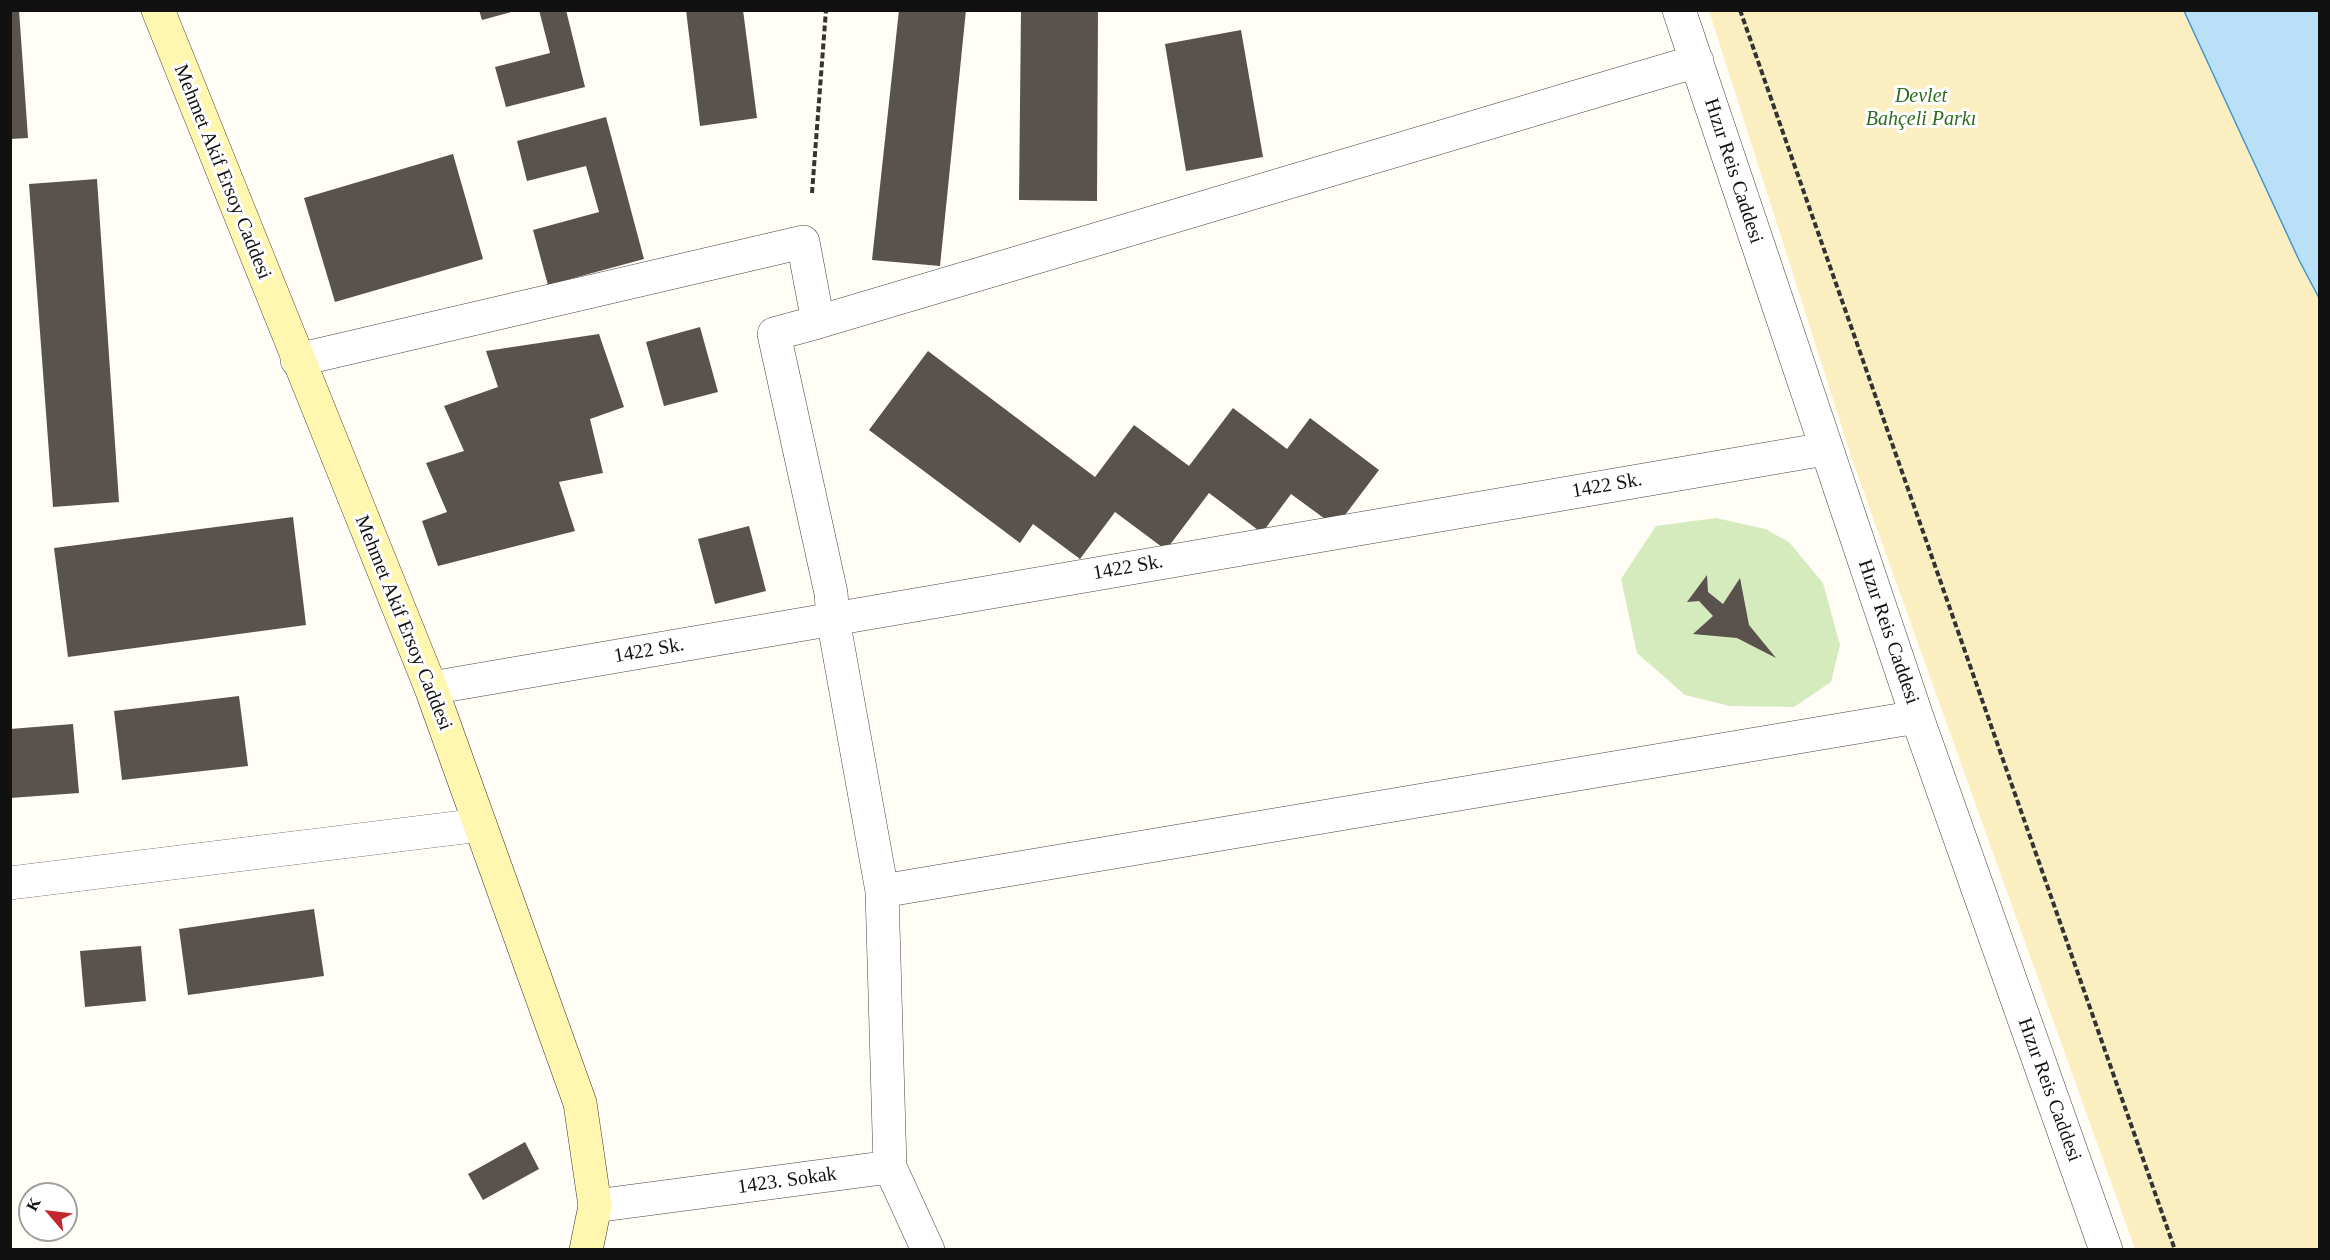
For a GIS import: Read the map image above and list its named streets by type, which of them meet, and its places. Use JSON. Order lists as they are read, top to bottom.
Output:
{
  "streets": {
    "main road": ["Mehmet Akif Ersoy Caddesi"],
    "street": ["Hızır Reis Caddesi", "1422 Sk.", "1423. Sokak"]
  },
  "crossings": [
    ["Hızır Reis Caddesi", "1422 Sk."],
    ["Mehmet Akif Ersoy Caddesi", "1422 Sk."],
    ["Mehmet Akif Ersoy Caddesi", "1423. Sokak"]
  ],
  "parks": ["Devlet Bahçeli Parkı"],
  "north": "top left"
}
